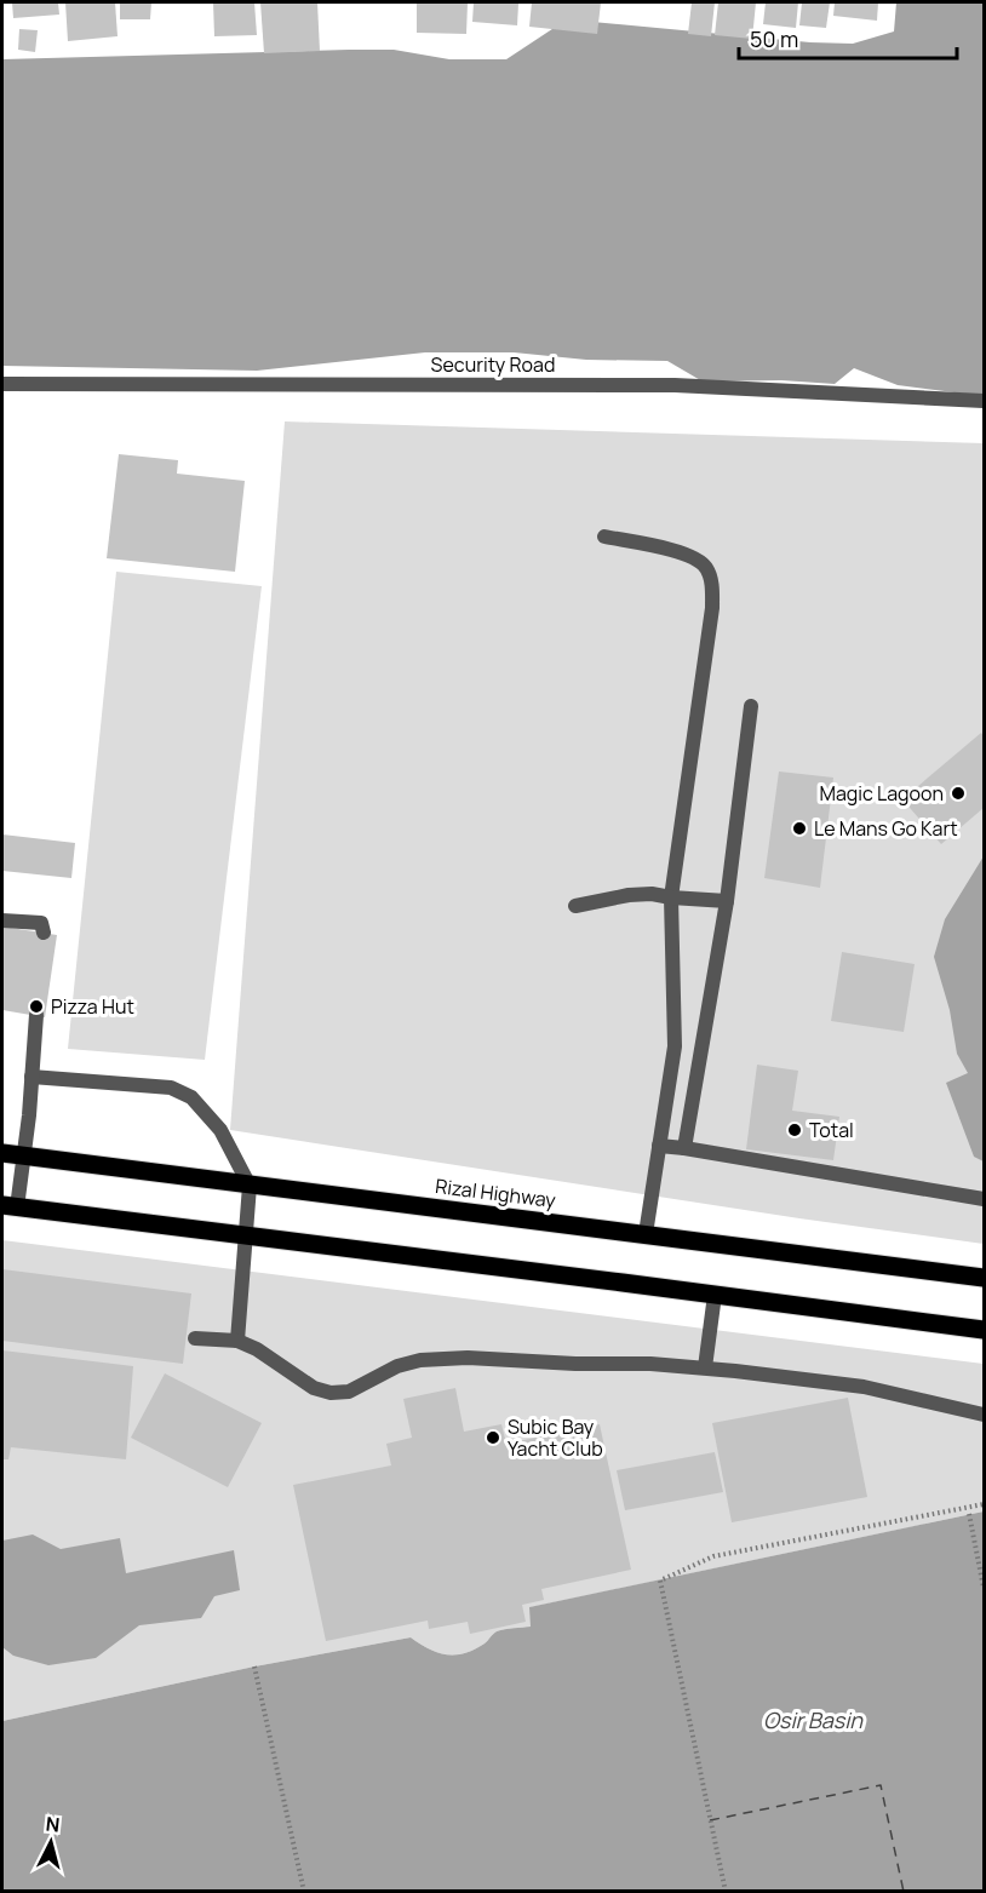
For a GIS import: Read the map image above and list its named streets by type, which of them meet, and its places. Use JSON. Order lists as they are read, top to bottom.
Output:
{
  "streets": {
    "main road": ["Rizal Highway"],
    "lane": ["Security Road"]
  },
  "water": ["Osir Basin"],
  "places": [
    "Magic Lagoon",
    "Le Mans Go Kart",
    "Pizza Hut",
    "Total",
    "Subic Bay Yacht Club"
  ],
  "scale_bar": "50 m",
  "north": "top"
}
